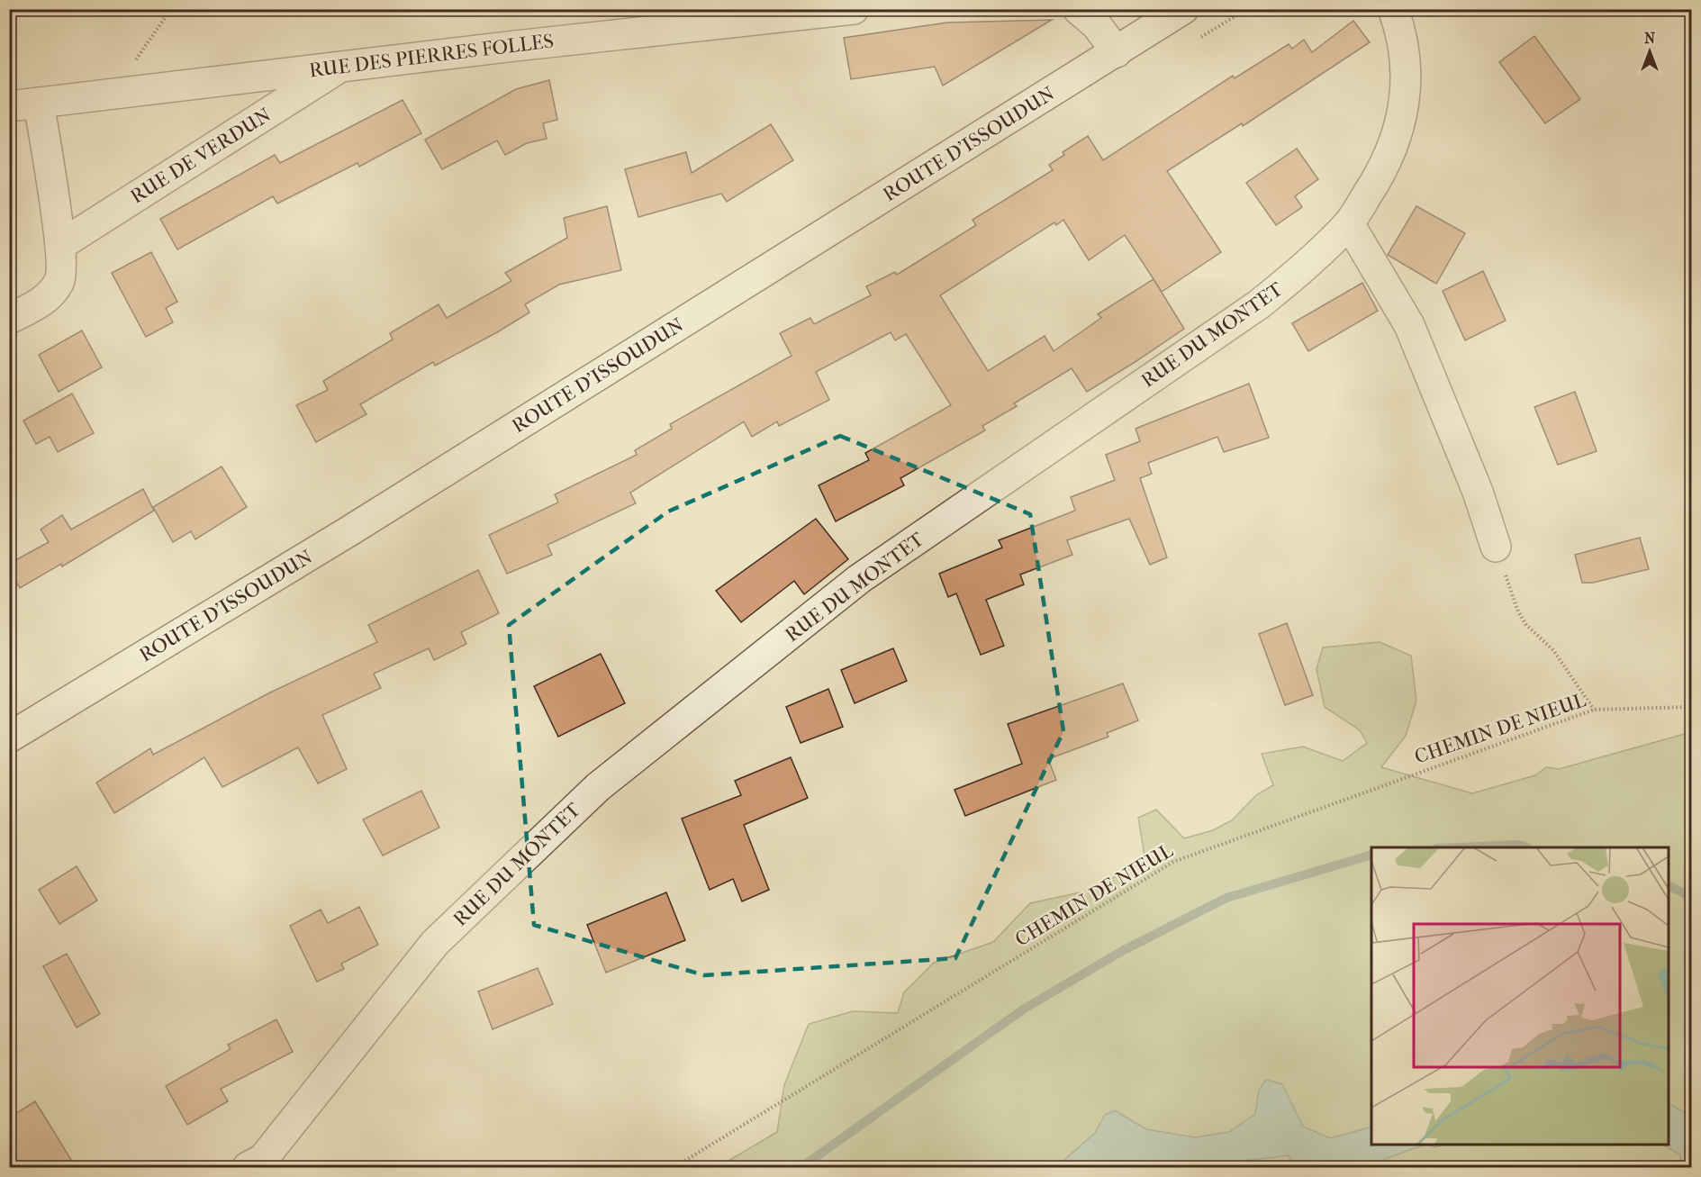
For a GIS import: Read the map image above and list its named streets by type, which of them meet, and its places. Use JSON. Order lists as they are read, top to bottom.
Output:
{
  "streets": {
    "street": [
      "RUE DES PIERRES FOLLES",
      "ROUTE D'ISSOUDUN",
      "RUE DE VERDUN",
      "RUE DU MONTET"
    ],
    "path": ["CHEMIN DE NIEUL"]
  },
  "crossings": [
    ["RUE DES PIERRES FOLLES", "RUE DE VERDUN"]
  ],
  "north": "top"
}
